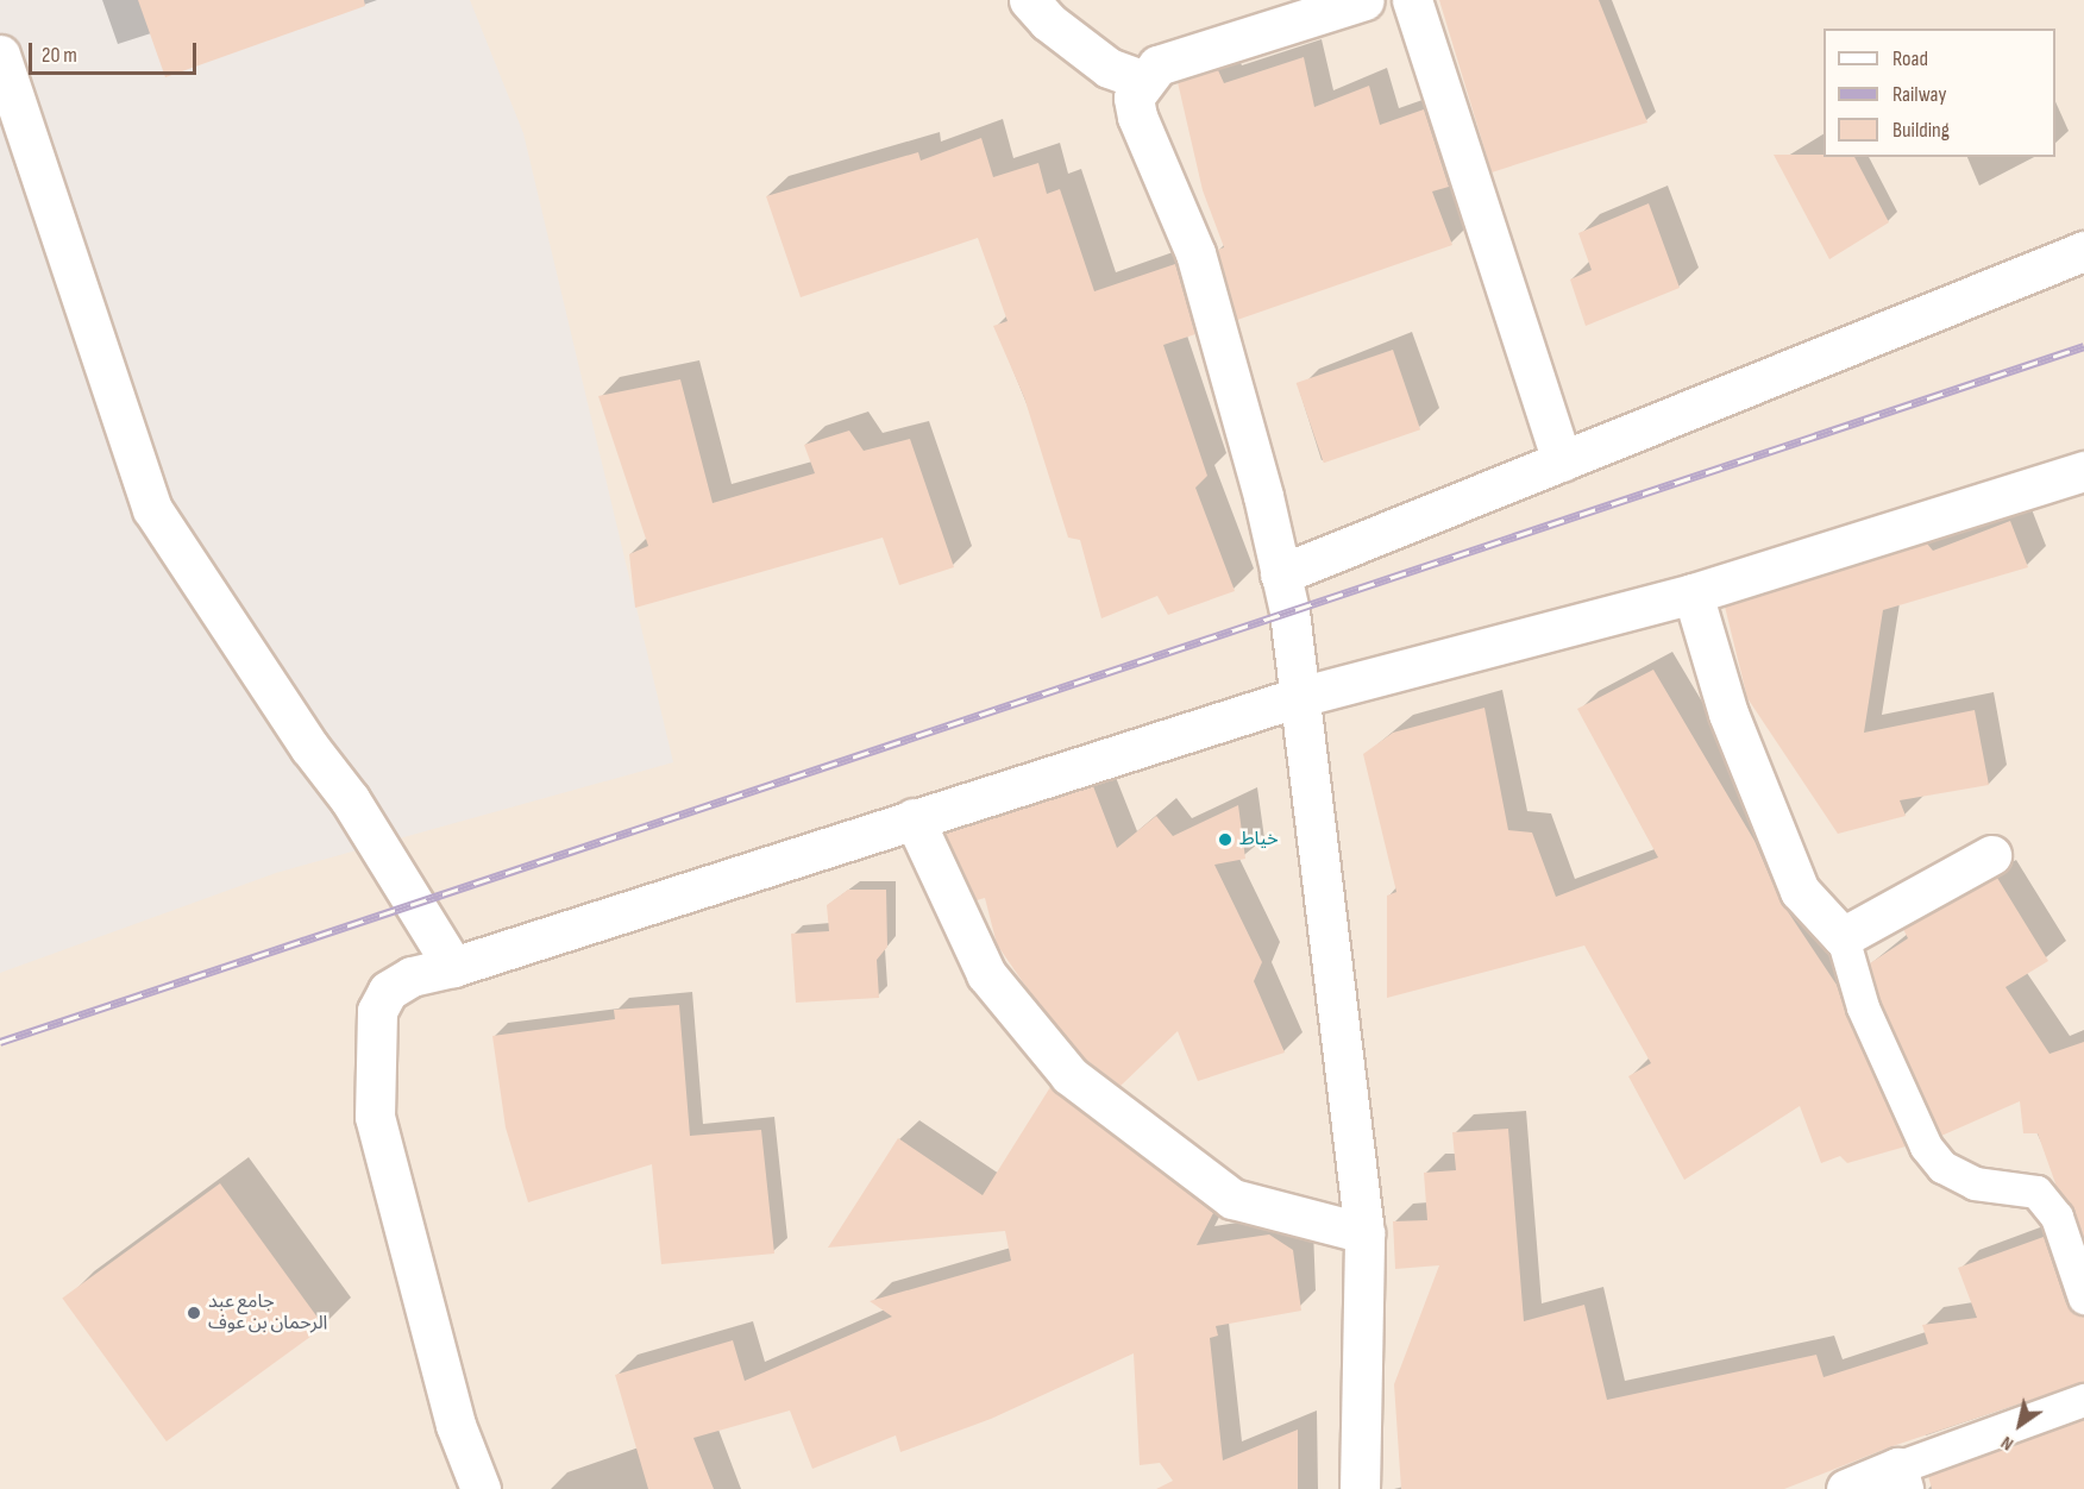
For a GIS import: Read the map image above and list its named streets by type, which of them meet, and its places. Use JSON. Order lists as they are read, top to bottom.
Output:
{
  "places": ["خياط", "جامع عبد الرحمان بن عوف"],
  "legend": ["Road", "Railway", "Building"],
  "scale_bar": "20 m",
  "north": "bottom left"
}
